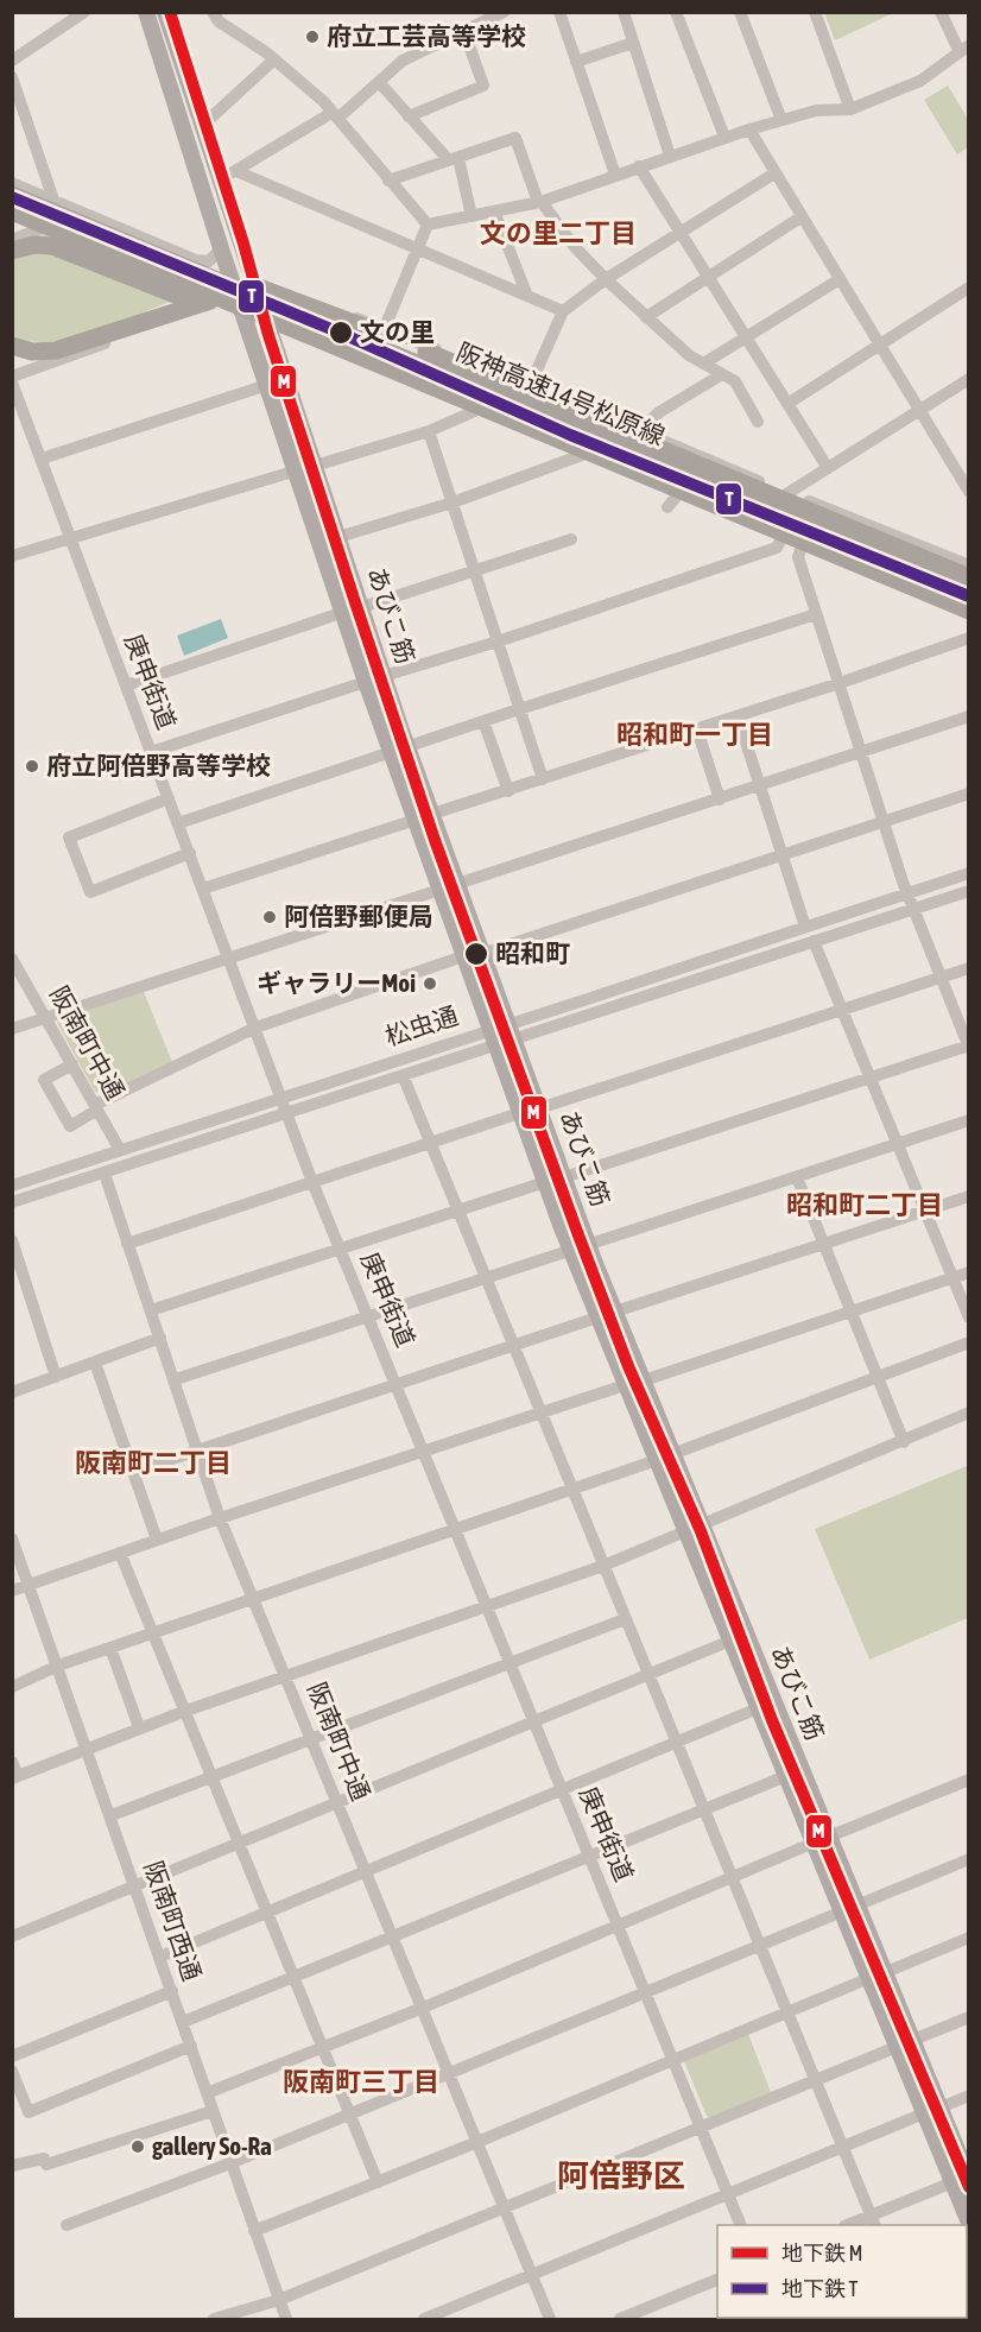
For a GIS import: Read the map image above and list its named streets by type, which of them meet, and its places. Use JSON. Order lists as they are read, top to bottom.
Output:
{
  "streets": {
    "highway": ["阪神高速14号松原線"],
    "main road": ["あびこ筋"],
    "street": [
      "庚申街道",
      "松虫通",
      "阪南町中通",
      "阪南町西通"
    ]
  },
  "crossings": [
    ["阪神高速14号松原線", "あびこ筋"],
    ["あびこ筋", "松虫通"],
    ["庚申街道", "松虫通"],
    ["松虫通", "阪南町中通"]
  ],
  "districts": [
    "文の里二丁目",
    "昭和町一丁目",
    "昭和町二丁目",
    "阪南町二丁目",
    "阪南町三丁目",
    "阿倍野区"
  ],
  "places": [
    "府立工芸高等学校",
    "文の里",
    "府立阿倍野高等学校",
    "阿倍野郵便局",
    "昭和町",
    "ギャラリーMoi",
    "gallery So-Ra"
  ],
  "lines": ["metro line M", "metro line T"],
  "legend": ["地下鉄 M", "地下鉄 T"]
}
